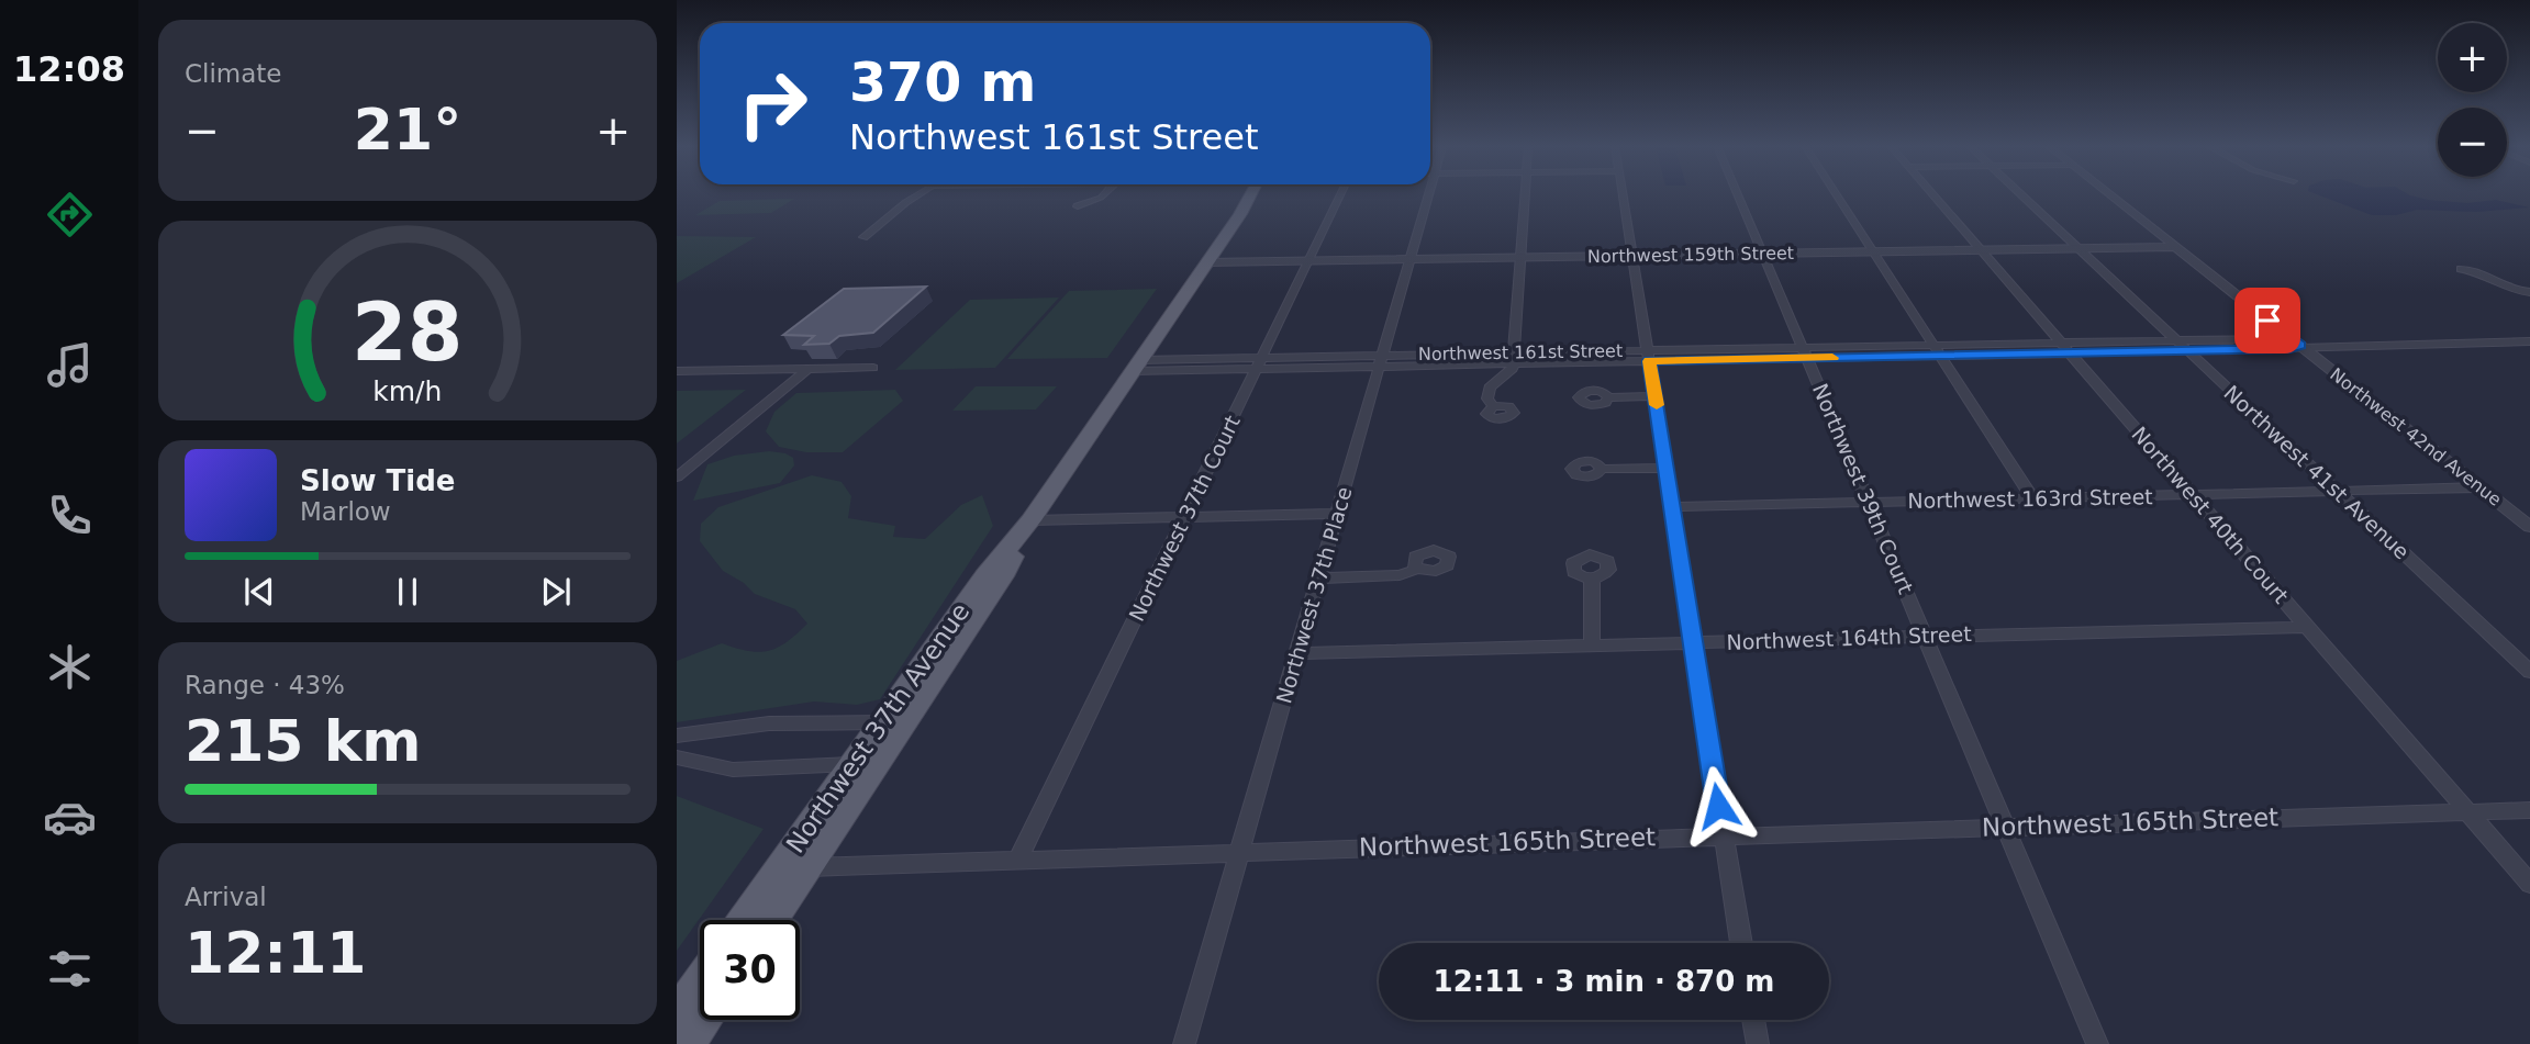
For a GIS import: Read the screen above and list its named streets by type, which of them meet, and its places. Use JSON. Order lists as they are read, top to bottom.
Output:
{
  "streets": {
    "main road": ["Northwest 37th Avenue"],
    "street": [
      "Northwest 159th Street",
      "Northwest 161st Street",
      "Northwest 42nd Avenue",
      "Northwest 41st Avenue",
      "Northwest 39th Court",
      "Northwest 163rd Street",
      "Northwest 40th Court",
      "Northwest 37th Court",
      "Northwest 37th Place",
      "Northwest 164th Street",
      "Northwest 165th Street"
    ]
  },
  "crossings": [
    ["Northwest 159th Street", "Northwest 42nd Avenue"],
    ["Northwest 159th Street", "Northwest 41st Avenue"],
    ["Northwest 159th Street", "Northwest 39th Court"],
    ["Northwest 159th Street", "Northwest 40th Court"],
    ["Northwest 159th Street", "Northwest 37th Court"],
    ["Northwest 159th Street", "Northwest 37th Place"],
    ["Northwest 159th Street", "Northwest 37th Avenue"],
    ["Northwest 161st Street", "Northwest 42nd Avenue"],
    ["Northwest 161st Street", "Northwest 41st Avenue"],
    ["Northwest 161st Street", "Northwest 39th Court"],
    ["Northwest 161st Street", "Northwest 40th Court"],
    ["Northwest 161st Street", "Northwest 37th Court"],
    ["Northwest 161st Street", "Northwest 37th Place"],
    ["Northwest 161st Street", "Northwest 37th Avenue"],
    ["Northwest 42nd Avenue", "Northwest 163rd Street"],
    ["Northwest 41st Avenue", "Northwest 163rd Street"],
    ["Northwest 39th Court", "Northwest 163rd Street"],
    ["Northwest 39th Court", "Northwest 164th Street"],
    ["Northwest 39th Court", "Northwest 165th Street"],
    ["Northwest 163rd Street", "Northwest 40th Court"],
    ["Northwest 40th Court", "Northwest 164th Street"],
    ["Northwest 40th Court", "Northwest 165th Street"],
    ["Northwest 37th Court", "Northwest 165th Street"],
    ["Northwest 37th Place", "Northwest 164th Street"],
    ["Northwest 37th Place", "Northwest 165th Street"],
    ["Northwest 37th Avenue", "Northwest 165th Street"]
  ],
  "page": {
    "tabs": "12:08",
    "tile": [
      "Climate",
      ["Range · 43%", "215 km"],
      ["Arrival", "12:11"]
    ],
    "map_buttons": ["+", "−"],
    "turn": ["370 m", "Northwest 161st Street"],
    "heat": ["−", "21°", "+"],
    "song": ["Slow Tide", "Marlow"],
    "limit": "30",
    "trip": "12:11 · 3 min · 870 m",
    "gauge": ["28", "km/h"]
  }
}
